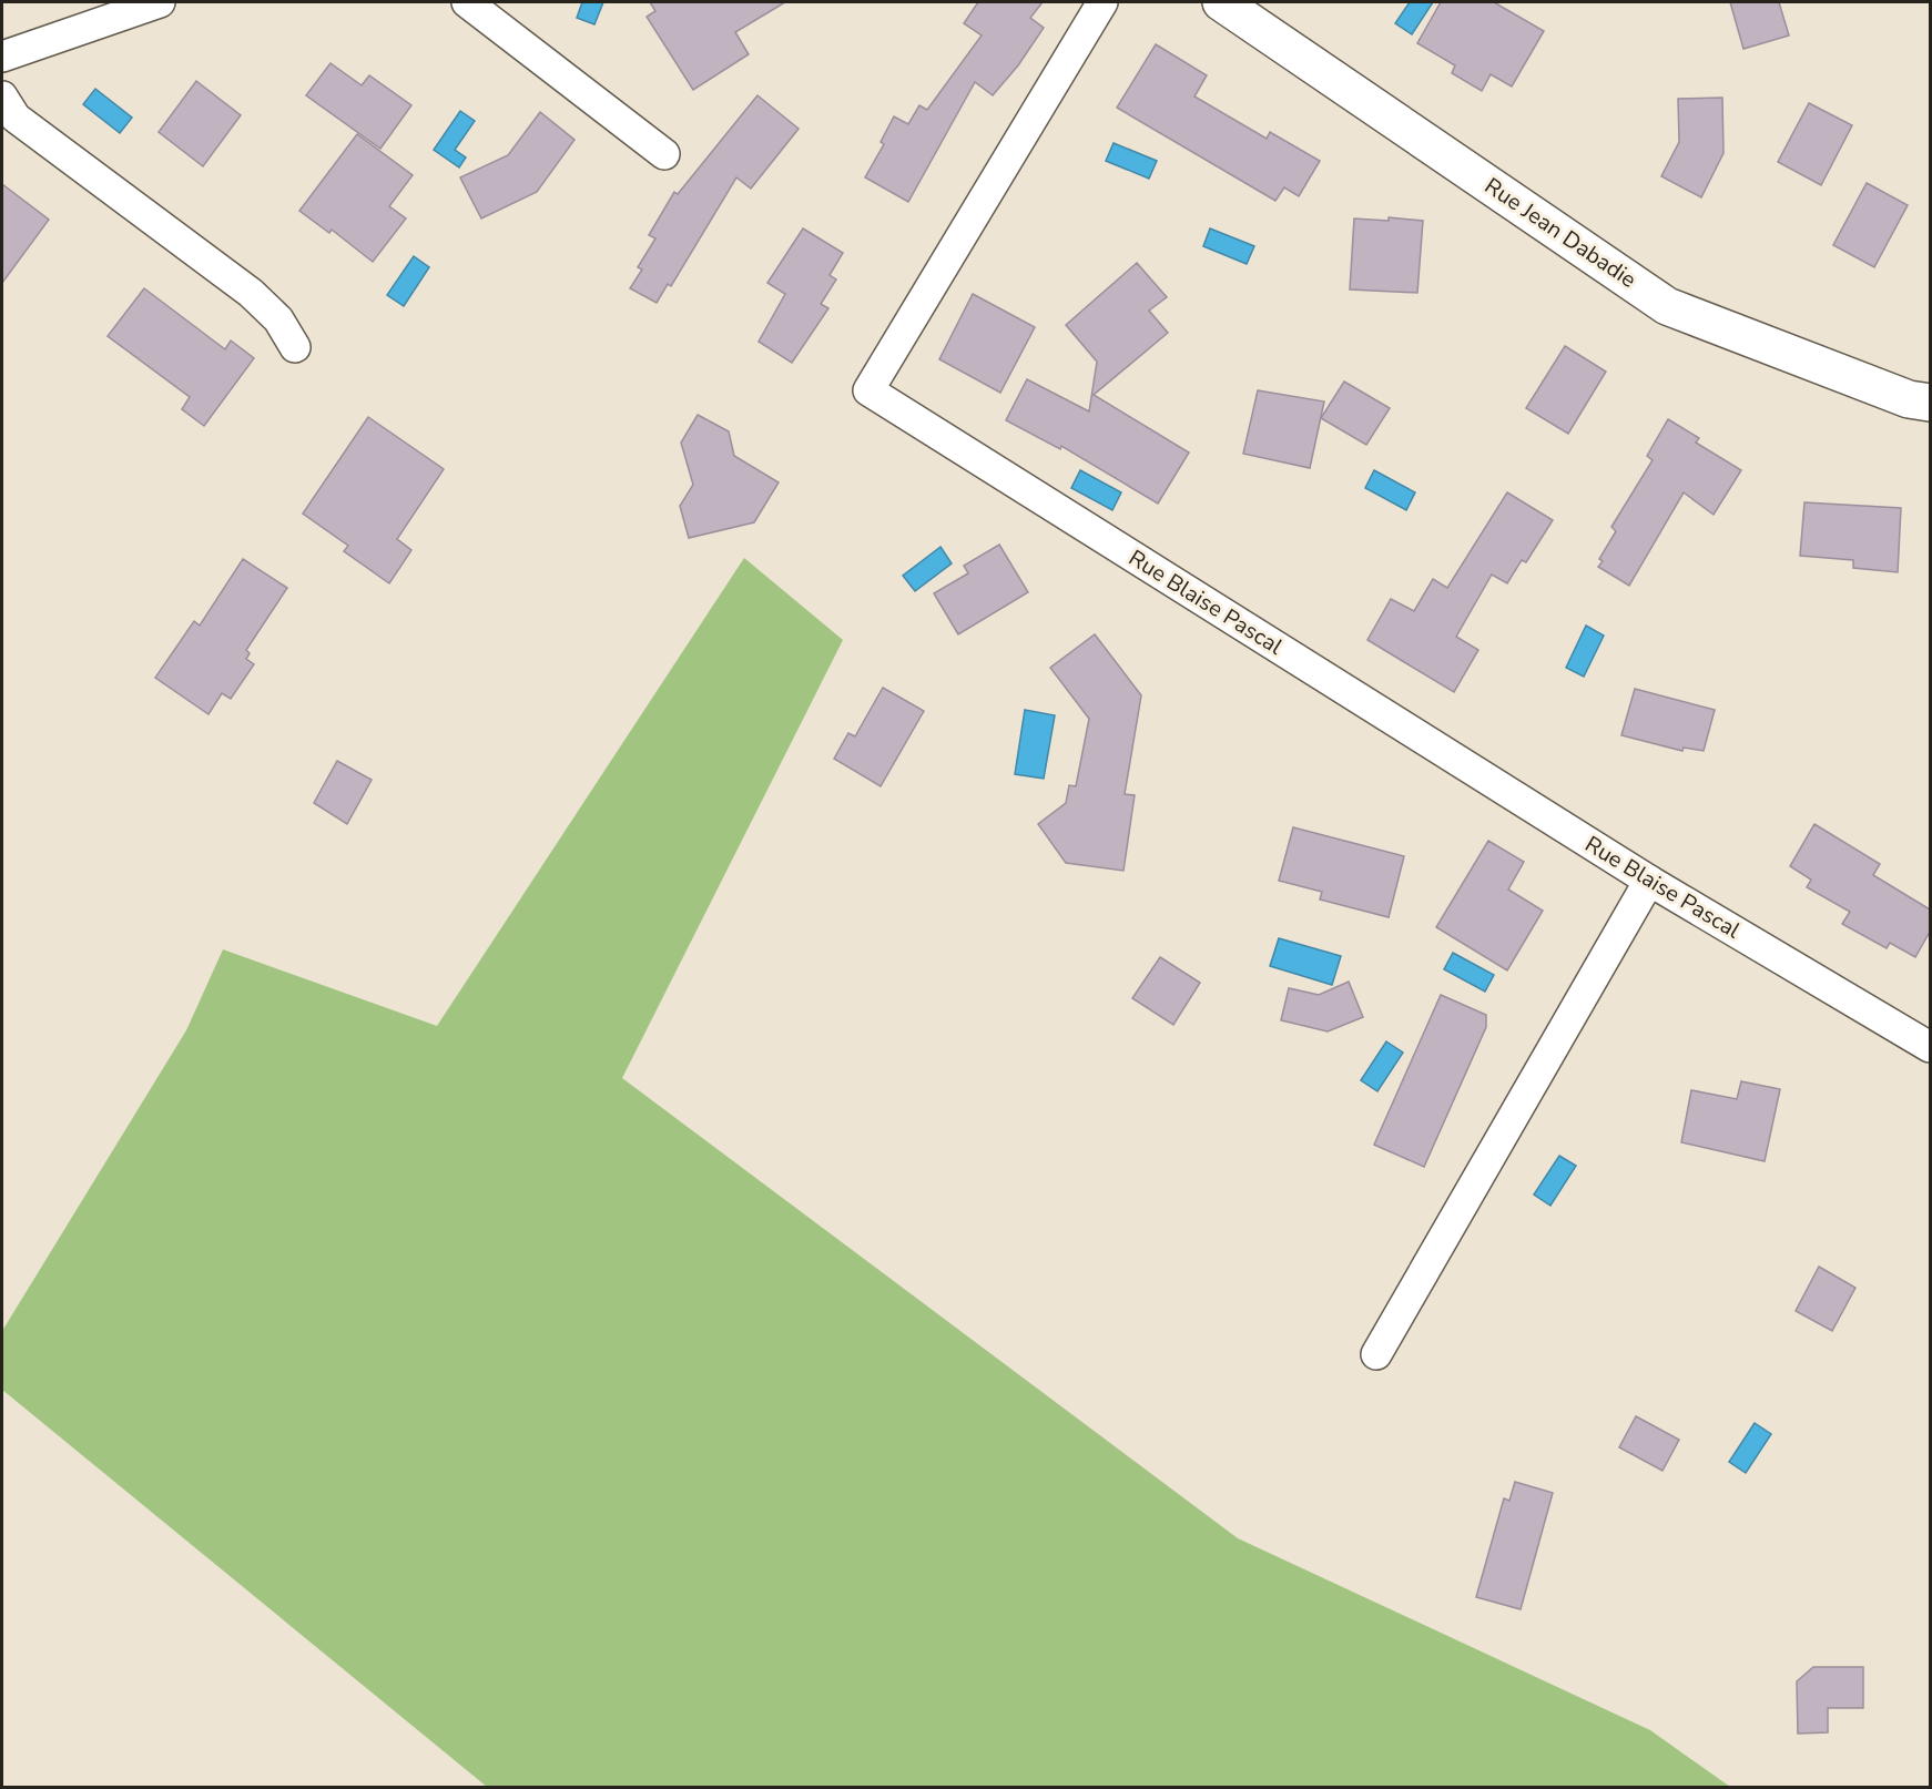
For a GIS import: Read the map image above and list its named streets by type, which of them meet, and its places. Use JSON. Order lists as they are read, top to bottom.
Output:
{
  "streets": {
    "street": ["Rue Jean Dabadie", "Rue Blaise Pascal"]
  }
}
